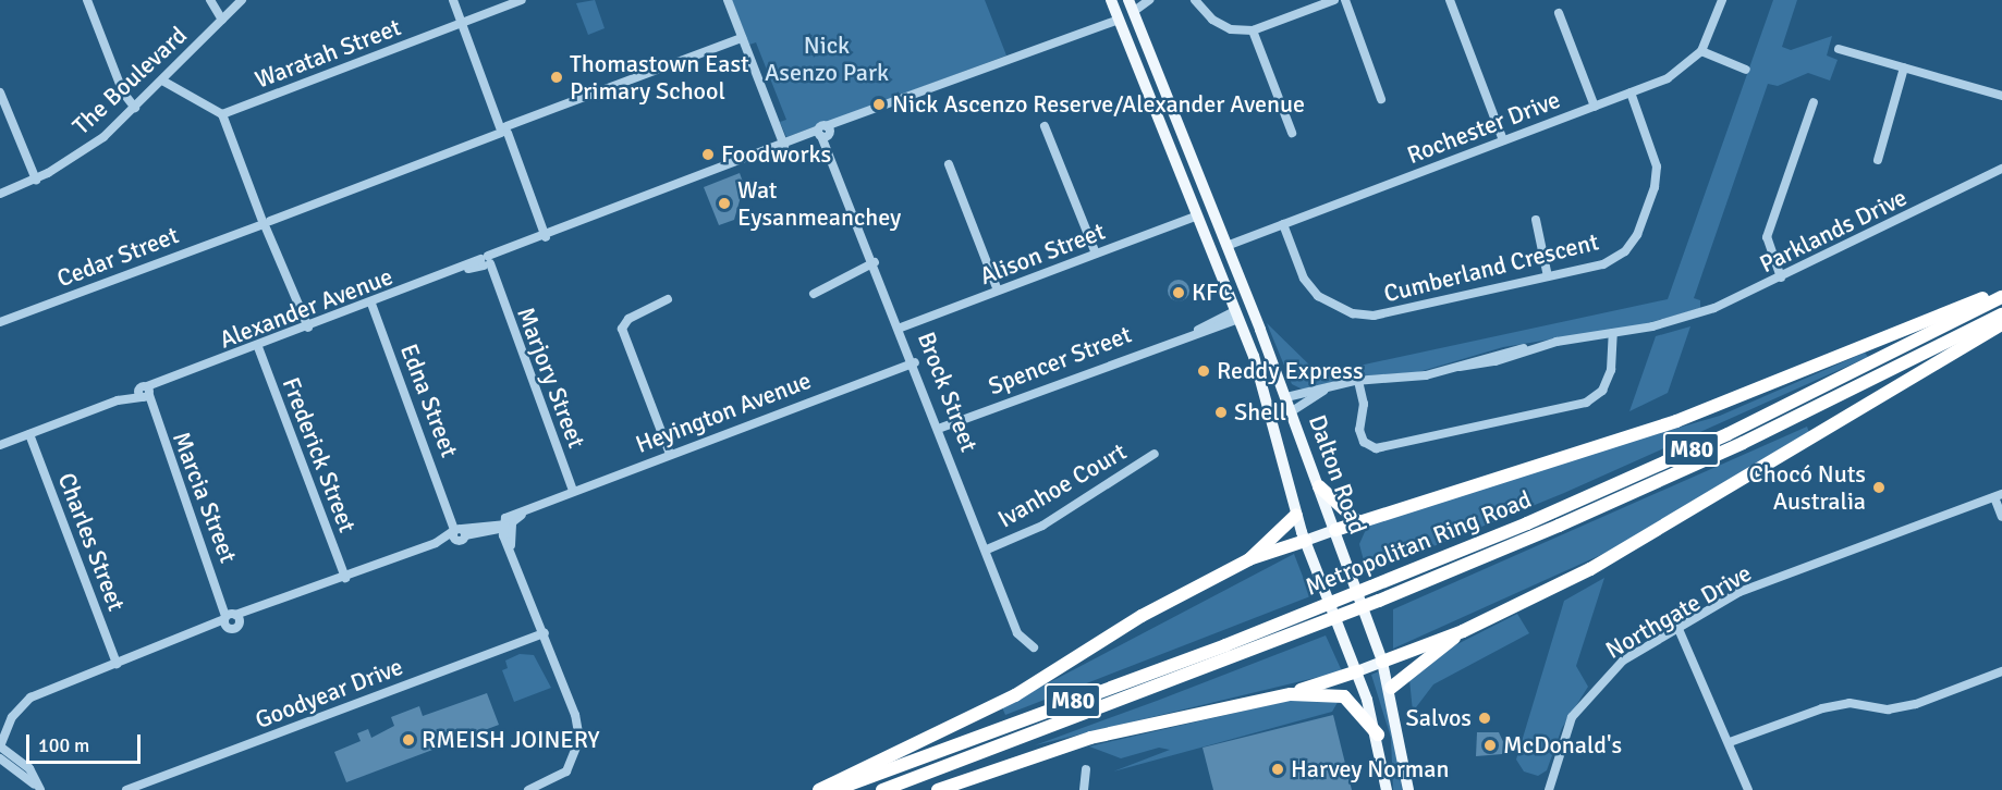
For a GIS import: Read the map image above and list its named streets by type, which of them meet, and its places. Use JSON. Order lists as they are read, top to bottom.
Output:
{
  "streets": {
    "highway": ["M80", "Metropolitan Ring Road"],
    "main road": ["Spencer Street", "Dalton Road"],
    "street": [
      "Waratah Street",
      "The Boulevard",
      "Rochester Drive",
      "Parklands Drive",
      "Alison Street",
      "Cedar Street",
      "Cumberland Crescent",
      "Alexander Avenue",
      "Marjory Street",
      "Brock Street",
      "Edna Street",
      "Heyington Avenue",
      "Frederick Street",
      "Ivanhoe Court",
      "Marcia Street",
      "Charles Street",
      "Northgate Drive",
      "Goodyear Drive"
    ]
  },
  "crossings": [
    ["Rochester Drive", "Cumberland Crescent"],
    ["Rochester Drive", "Dalton Road"],
    ["Parklands Drive", "Dalton Road"],
    ["Alison Street", "Brock Street"],
    ["Alison Street", "Dalton Road"],
    ["Alexander Avenue", "Marjory Street"],
    ["Alexander Avenue", "Brock Street"],
    ["Alexander Avenue", "Edna Street"],
    ["Alexander Avenue", "Frederick Street"],
    ["Alexander Avenue", "Dalton Road"],
    ["Alexander Avenue", "Marcia Street"],
    ["Alexander Avenue", "Charles Street"],
    ["Spencer Street", "Brock Street"],
    ["Spencer Street", "Dalton Road"],
    ["Marjory Street", "Heyington Avenue"],
    ["Brock Street", "Heyington Avenue"],
    ["Brock Street", "Ivanhoe Court"],
    ["Edna Street", "Heyington Avenue"],
    ["Heyington Avenue", "Frederick Street"],
    ["Heyington Avenue", "Marcia Street"],
    ["Heyington Avenue", "Charles Street"]
  ],
  "parks": ["Nick Asenzo Park"],
  "places": [
    "Thomastown East Primary School",
    "Nick Ascenzo Reserve/Alexander Avenue",
    "Foodworks",
    "Wat Eysanmeanchey",
    "KFC",
    "Reddy Express",
    "Shell",
    "Chocó Nuts Australia",
    "Salvos",
    "RMEISH JOINERY",
    "McDonald's",
    "Harvey Norman"
  ],
  "scale_bar": "100 m"
}
